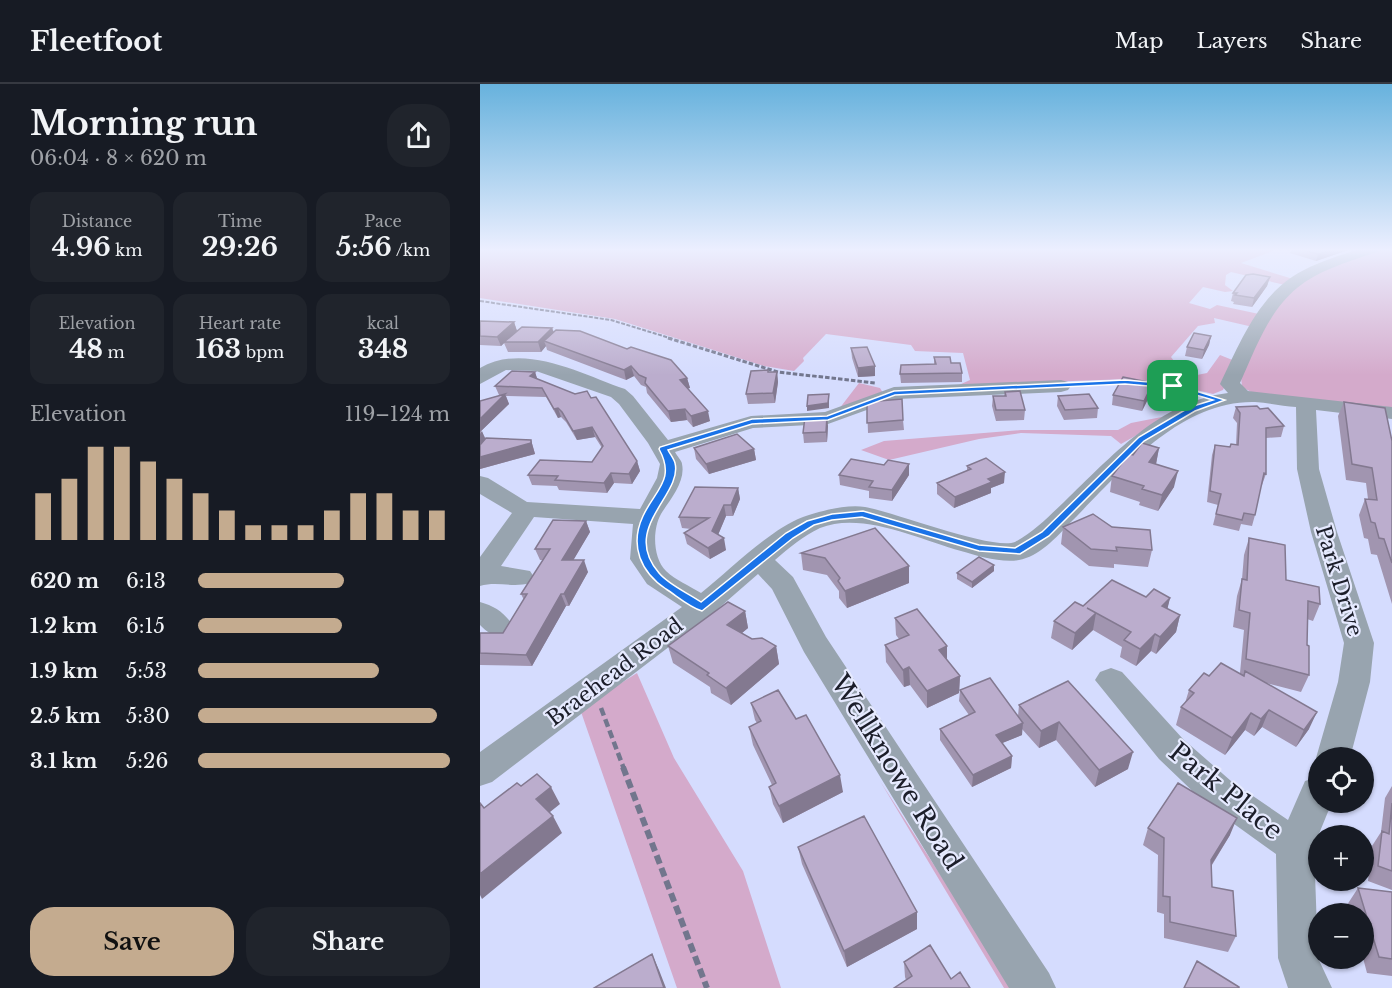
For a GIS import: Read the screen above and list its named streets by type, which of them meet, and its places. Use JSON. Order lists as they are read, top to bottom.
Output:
{
  "streets": {
    "street": [
      "Park Drive",
      "Braehead Road",
      "Wellknowe Road",
      "Park Place"
    ]
  },
  "crossings": [
    ["Braehead Road", "Wellknowe Road"]
  ],
  "page": {
    "header": "Fleetfoot",
    "nav": ["Map", "Layers", "Share"],
    "heading": ["Morning run", "06:04 · 8 × 620 m"],
    "stats": [
      ["Distance", "4.96 km"],
      ["Time", "29:26"],
      ["Pace", "5:56 /km"],
      ["Elevation", "48 m"],
      ["Heart rate", "163 bpm"],
      ["kcal", "348"]
    ],
    "chart": ["Elevation", "119–124 m"],
    "list": [
      {
        "name": "620 m",
        "note": "6:13"
      },
      {
        "name": "1.2 km",
        "note": "6:15"
      },
      {
        "name": "1.9 km",
        "note": "5:53"
      },
      {
        "name": "2.5 km",
        "note": "5:30"
      },
      {
        "name": "3.1 km",
        "note": "5:26"
      }
    ],
    "map_buttons": ["+", "−"],
    "buttons": ["Save", "Share"]
  }
}
